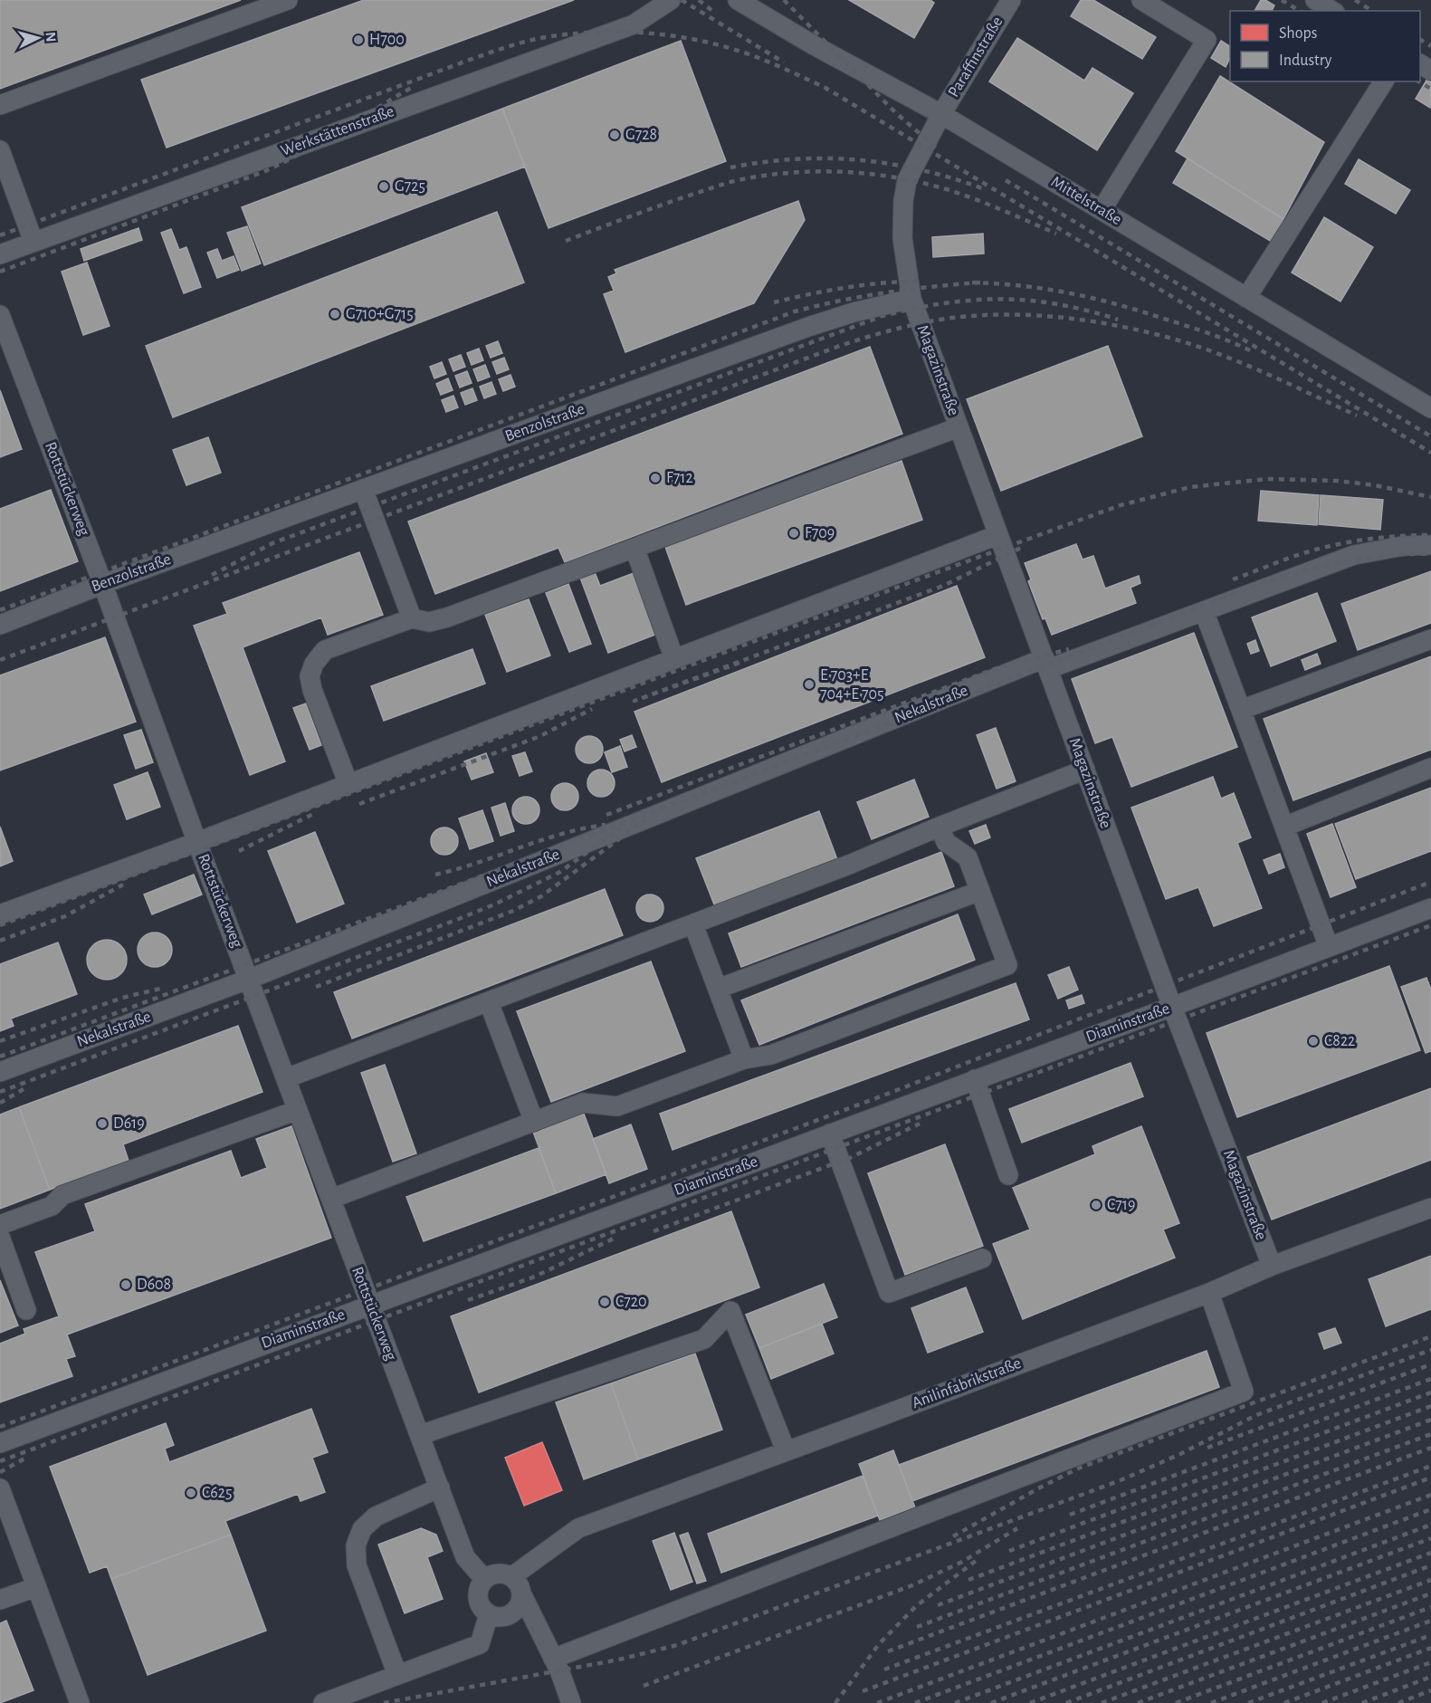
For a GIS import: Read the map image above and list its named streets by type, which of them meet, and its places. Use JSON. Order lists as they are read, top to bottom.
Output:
{
  "streets": {
    "street": [
      "Paraffinstraße",
      "Werkstättenstraße",
      "Mittelstraße",
      "Magazinstraße",
      "Benzolstraße",
      "Rottstückerweg",
      "Nekalstraße",
      "Diaminstraße",
      "Anilinfabrikstraße"
    ]
  },
  "crossings": [
    ["Paraffinstraße", "Mittelstraße"],
    ["Magazinstraße", "Benzolstraße"],
    ["Magazinstraße", "Nekalstraße"],
    ["Magazinstraße", "Diaminstraße"],
    ["Magazinstraße", "Anilinfabrikstraße"],
    ["Benzolstraße", "Rottstückerweg"],
    ["Rottstückerweg", "Nekalstraße"],
    ["Rottstückerweg", "Diaminstraße"],
    ["Rottstückerweg", "Anilinfabrikstraße"]
  ],
  "places": [
    "H700",
    "G728",
    "G725",
    "G710+G715",
    "F712",
    "F709",
    "E 703+E 704+E 705",
    "C822",
    "D619",
    "C719",
    "D608",
    "C720",
    "C625"
  ],
  "legend": ["Shops", "Industry"],
  "north": "right"
}
